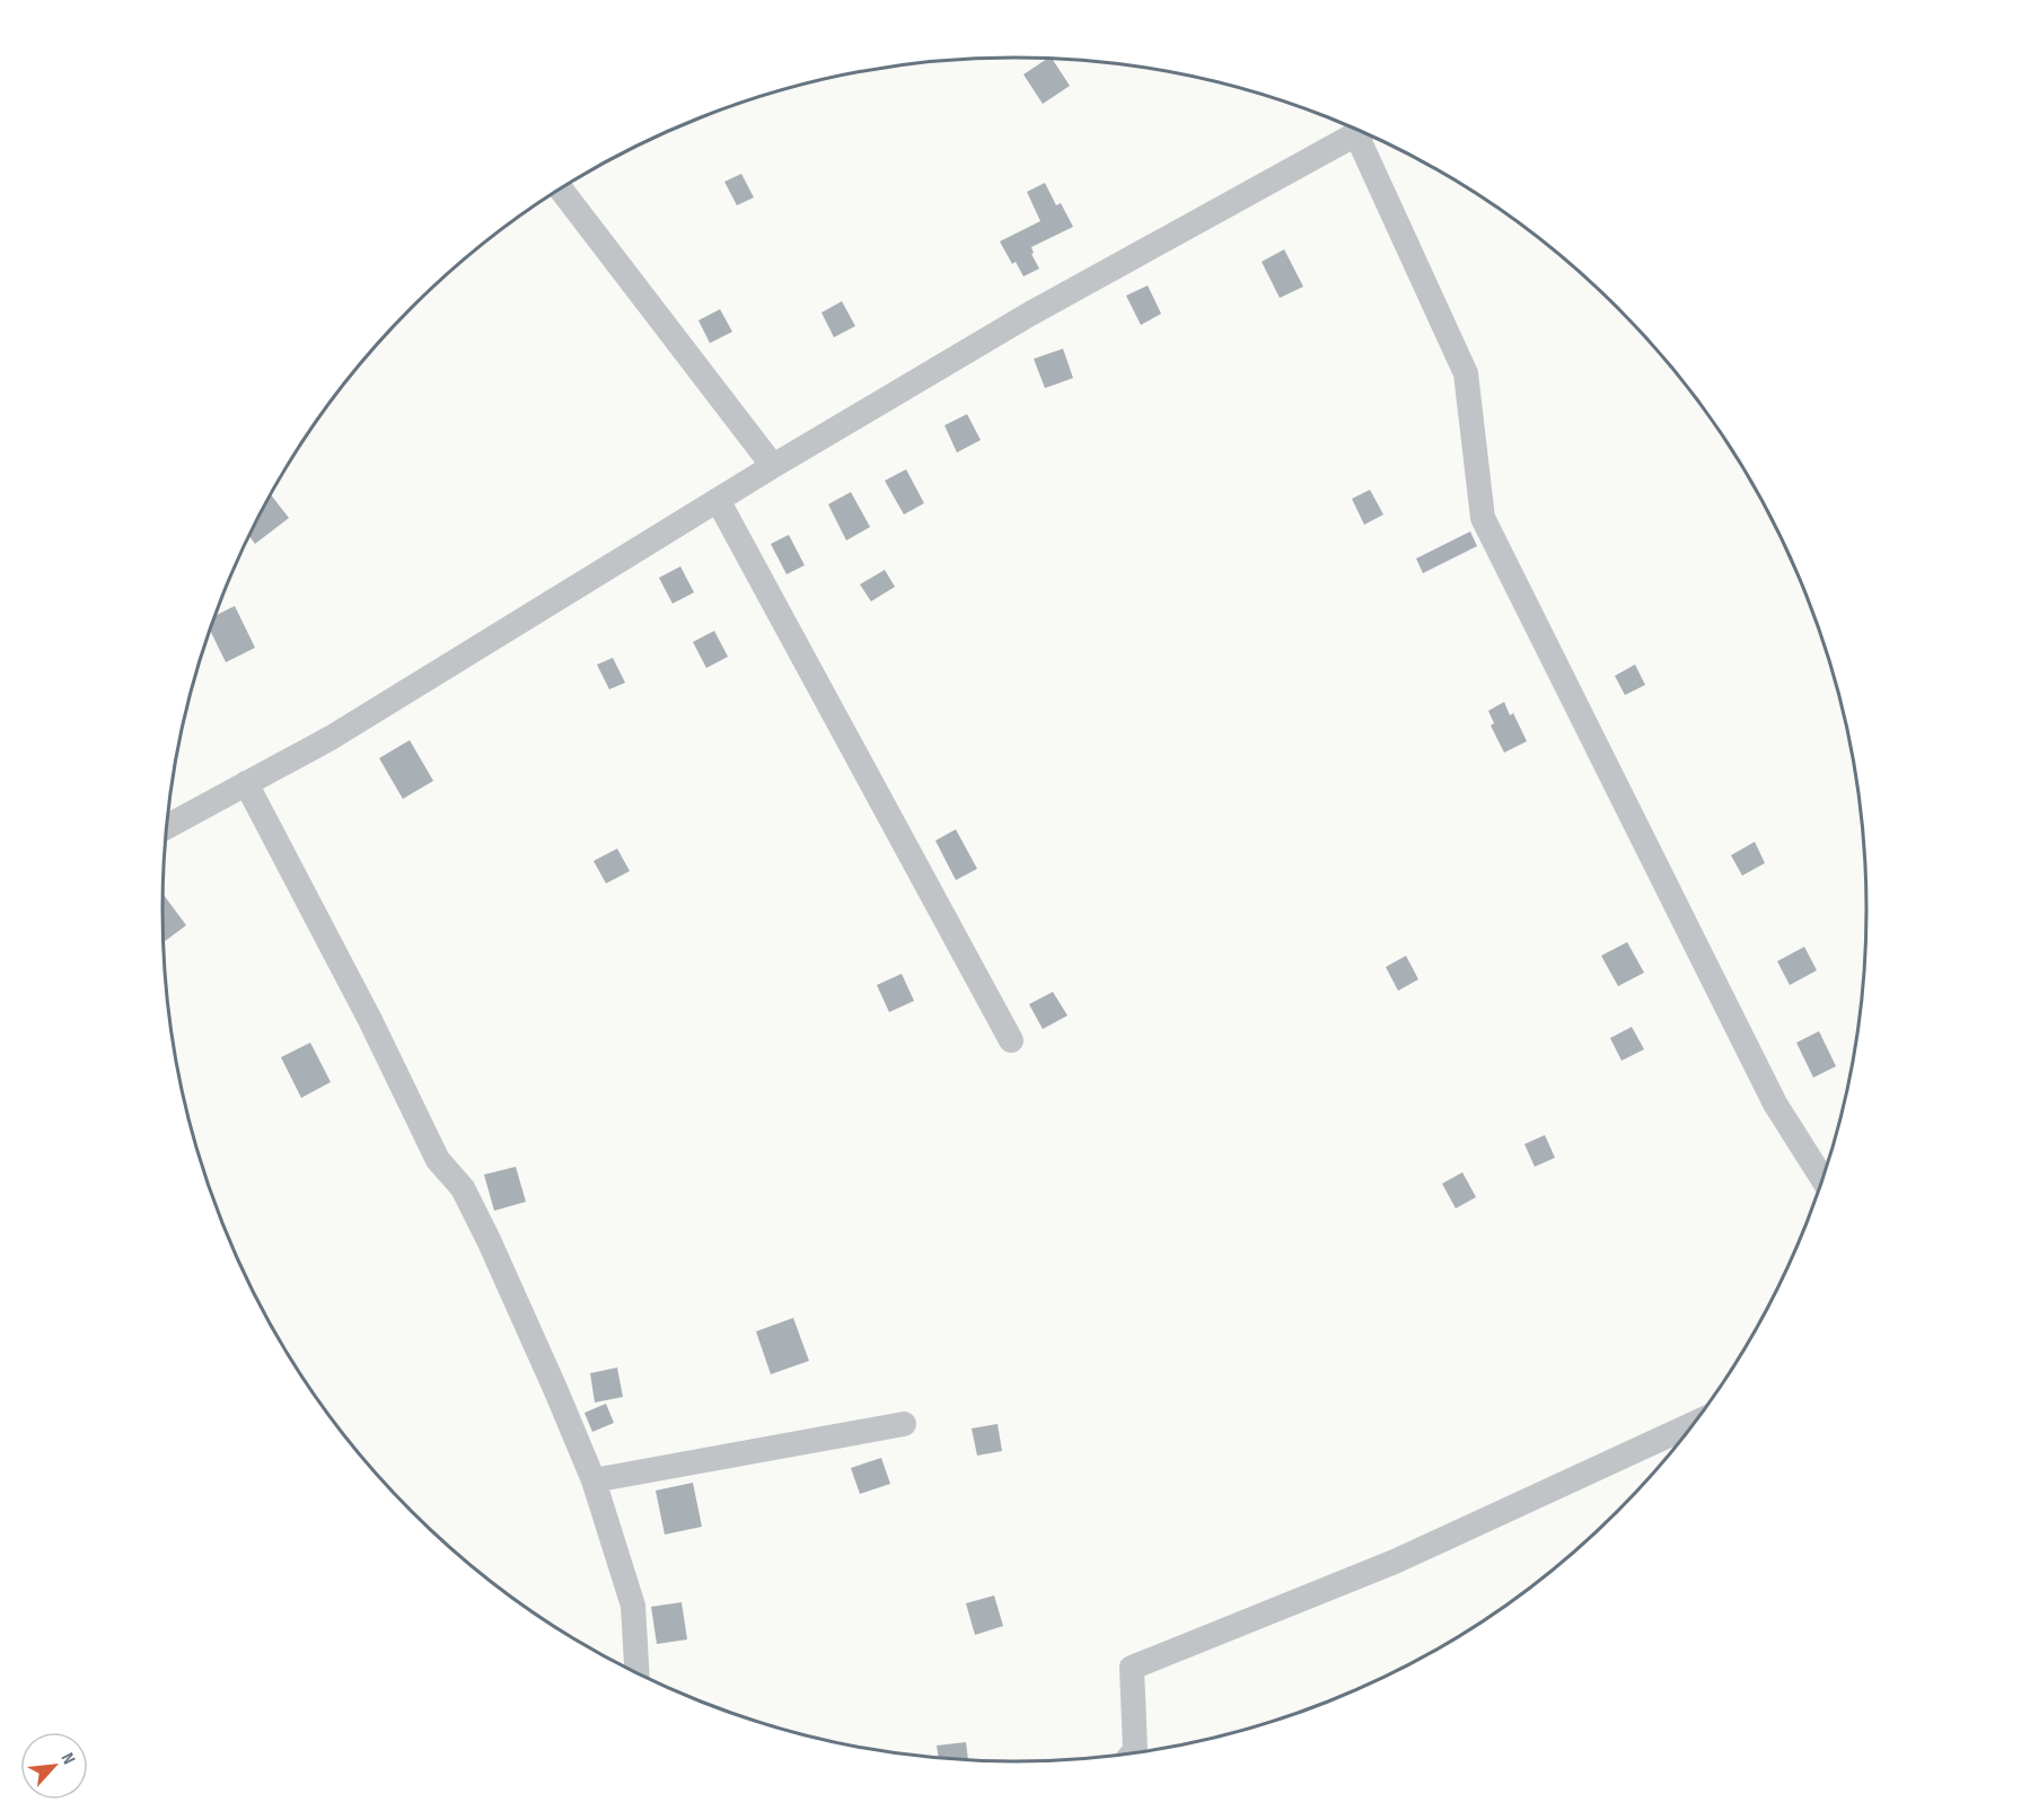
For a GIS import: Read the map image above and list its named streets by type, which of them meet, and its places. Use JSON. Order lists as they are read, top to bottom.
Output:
{
  "north": "top right"
}
